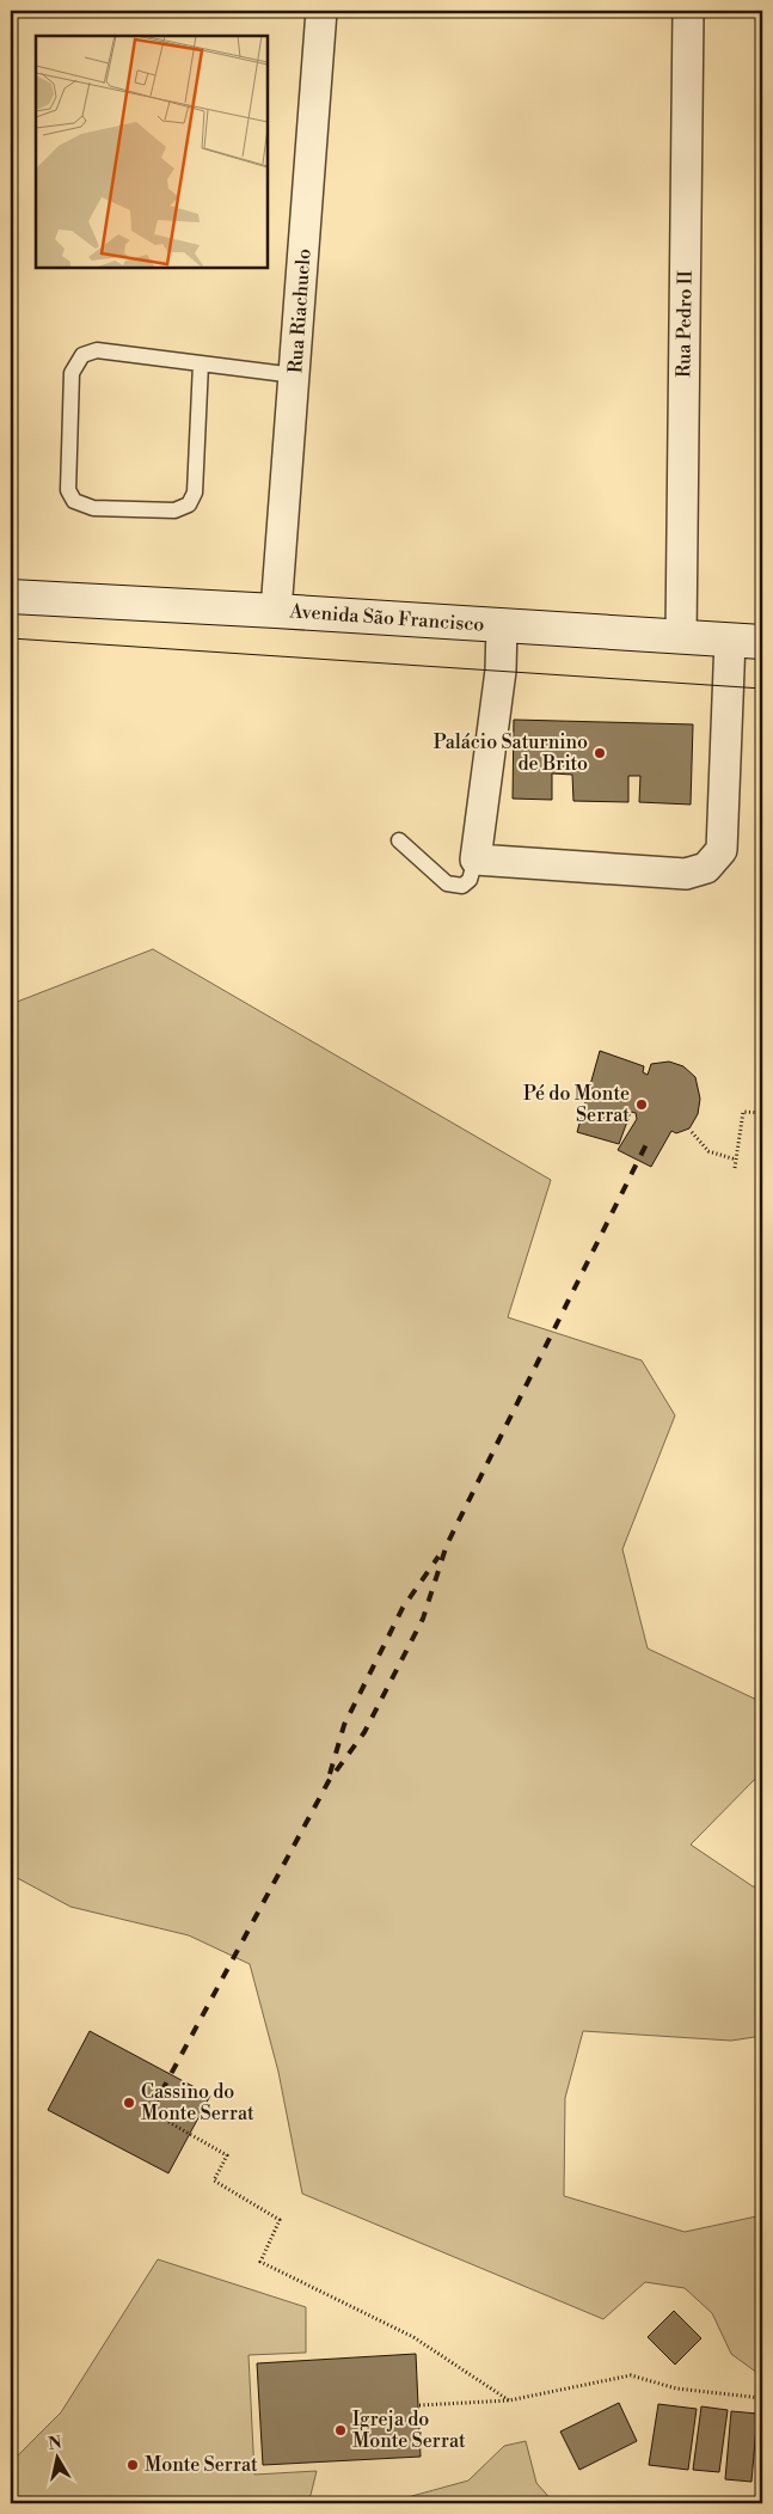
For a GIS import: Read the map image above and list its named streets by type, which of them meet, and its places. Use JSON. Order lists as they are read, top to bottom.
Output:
{
  "streets": {
    "main road": ["Avenida São Francisco"],
    "street": ["Rua Riachuelo", "Rua Pedro II"]
  },
  "crossings": [
    ["Rua Riachuelo", "Avenida São Francisco"],
    ["Rua Pedro II", "Avenida São Francisco"]
  ],
  "places": [
    "Palácio Saturnino de Brito",
    "Pé do Monte Serrat",
    "Cassino do Monte Serrat",
    "Igreja do Monte Serrat",
    "Monte Serrat"
  ],
  "north": "top"
}
